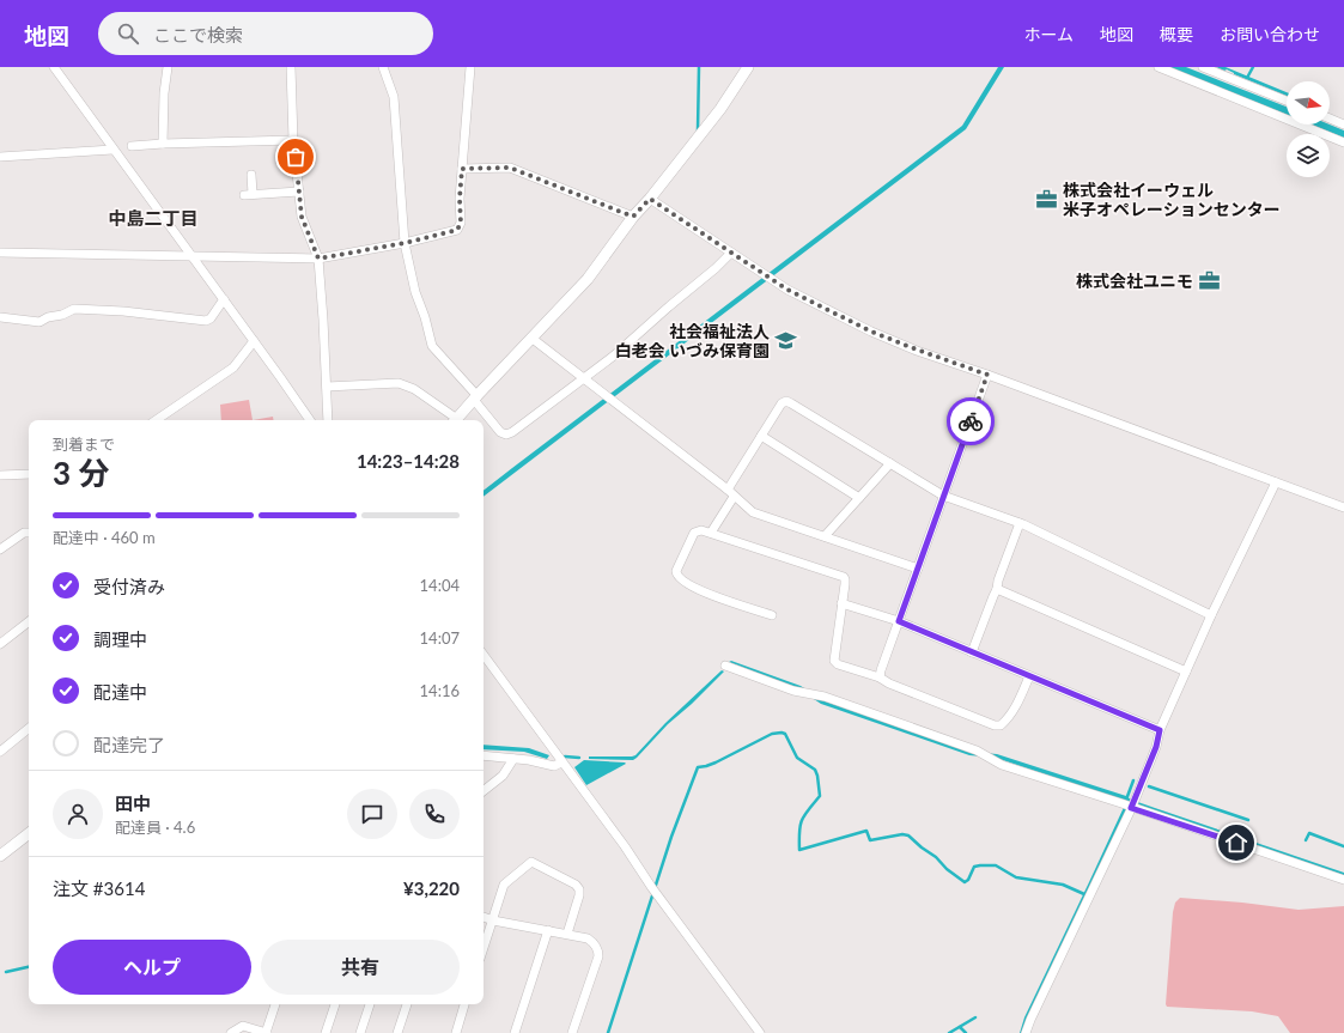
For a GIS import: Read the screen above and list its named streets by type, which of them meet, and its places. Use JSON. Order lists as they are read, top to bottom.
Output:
{
  "districts": ["中島二丁目"],
  "places": {
    "office": ["株式会社イーウェル 米子オペレーションセンター", "株式会社ユニモ"],
    "school or university": ["社会福祉法人 白老会 いづみ保育園"]
  },
  "north": "right",
  "page": {
    "header": "地図",
    "search": "ここで検索",
    "nav": [
      "ホーム",
      "地図",
      "概要",
      "お問い合わせ"
    ],
    "heading": ["3 分", "到着まで", "14:23–14:28"],
    "panel": [
      "田中",
      "配達員 · 4.6",
      "注文 #3614",
      "¥3,220"
    ],
    "bar": "配達中 · 460 m",
    "list": [
      ["受付済み", "14:04"],
      ["調理中", "14:07"],
      ["配達中", "14:16"],
      "配達完了"
    ],
    "buttons": ["ヘルプ", "共有"]
  }
}
